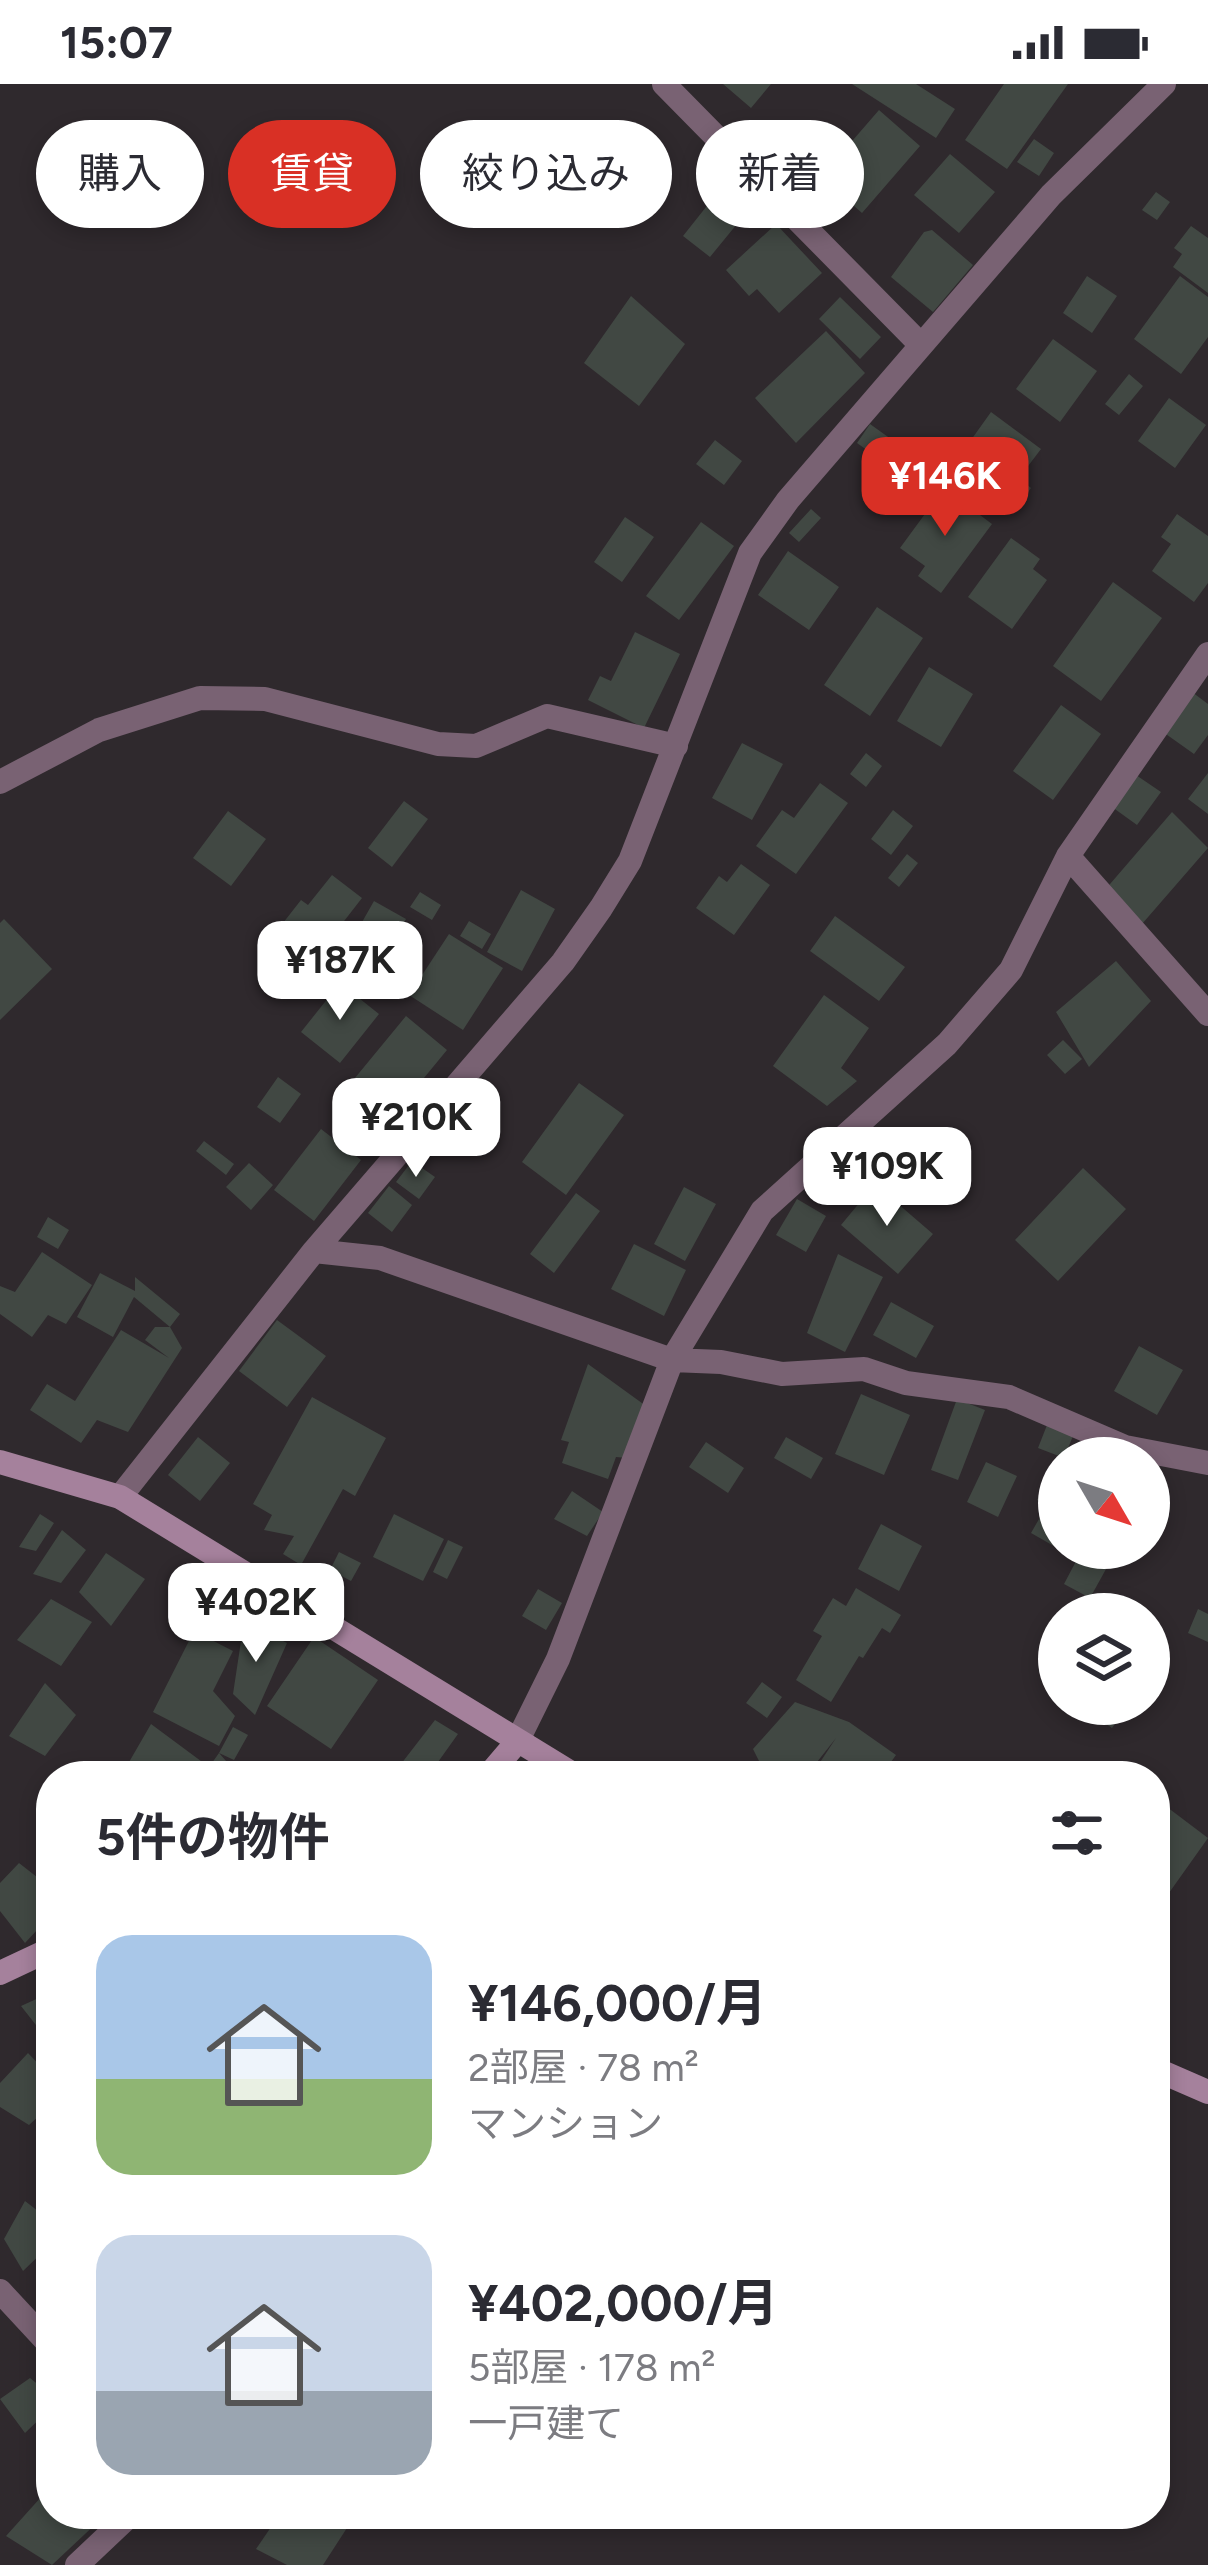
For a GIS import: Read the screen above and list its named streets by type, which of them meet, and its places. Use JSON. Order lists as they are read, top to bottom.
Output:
{
  "north": "bottom right",
  "page": {
    "status": "15:07",
    "chip": [
      "購入",
      "賃貸",
      "絞り込み",
      "新着"
    ],
    "price": [
      "¥146K",
      "¥187K",
      "¥210K",
      "¥109K",
      "¥402K"
    ],
    "heading": "5件の物件",
    "list": [
      {
        "name": "¥146,000/月",
        "note": "2部屋 · 78 m² · マンション"
      },
      {
        "name": "¥402,000/月",
        "note": "5部屋 · 178 m² · 一戸建て"
      }
    ]
  }
}
